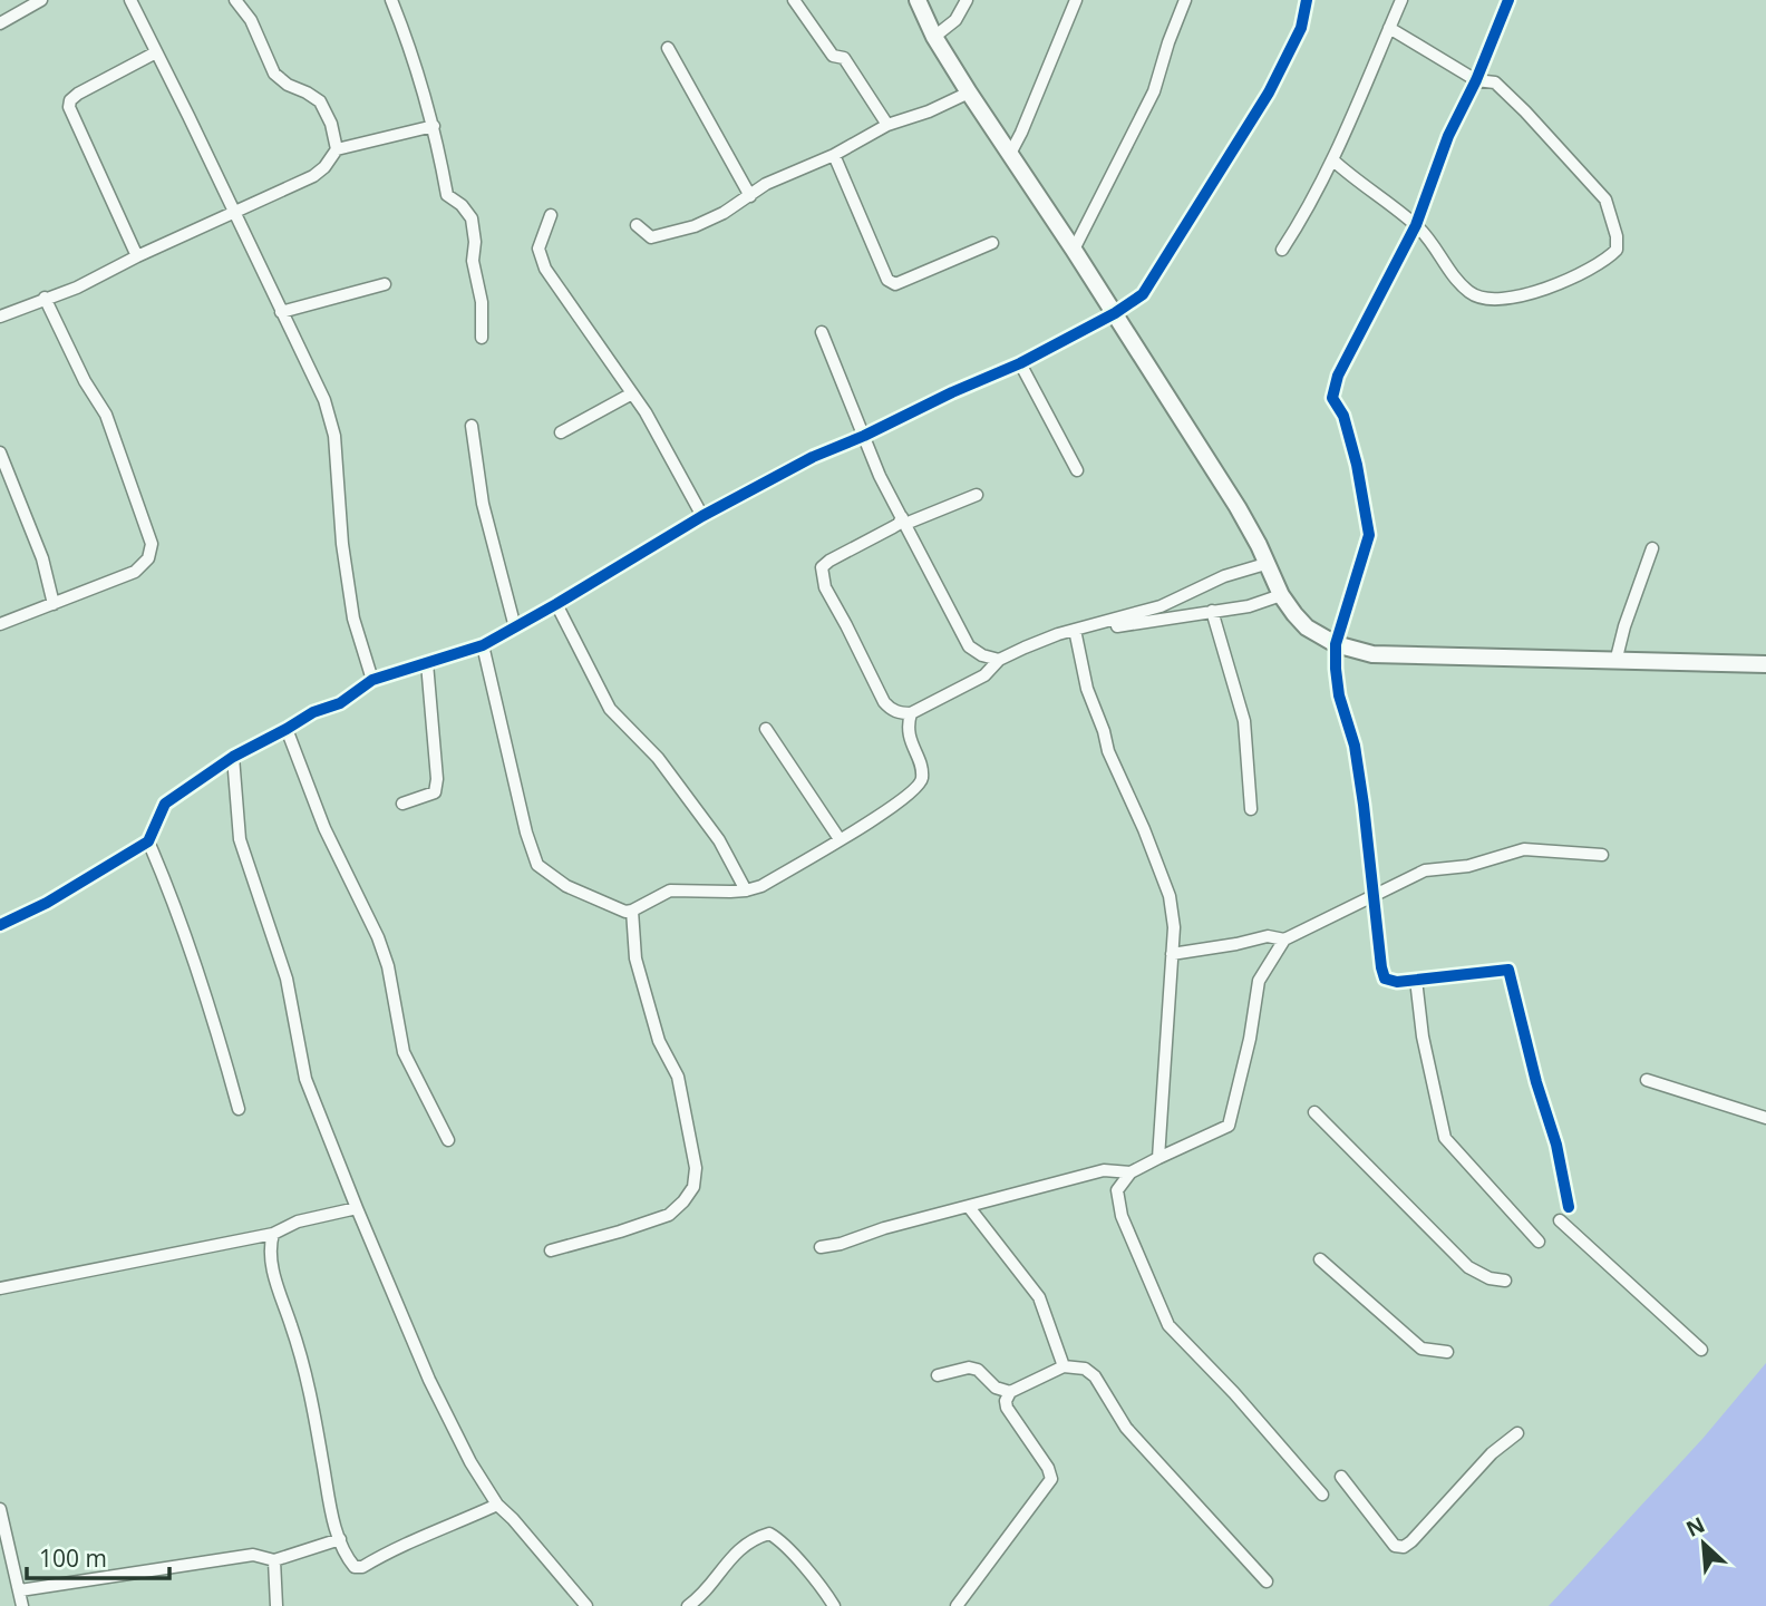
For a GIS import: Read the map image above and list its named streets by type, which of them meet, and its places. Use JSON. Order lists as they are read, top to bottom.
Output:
{
  "scale_bar": "100 m",
  "north": "top left"
}
